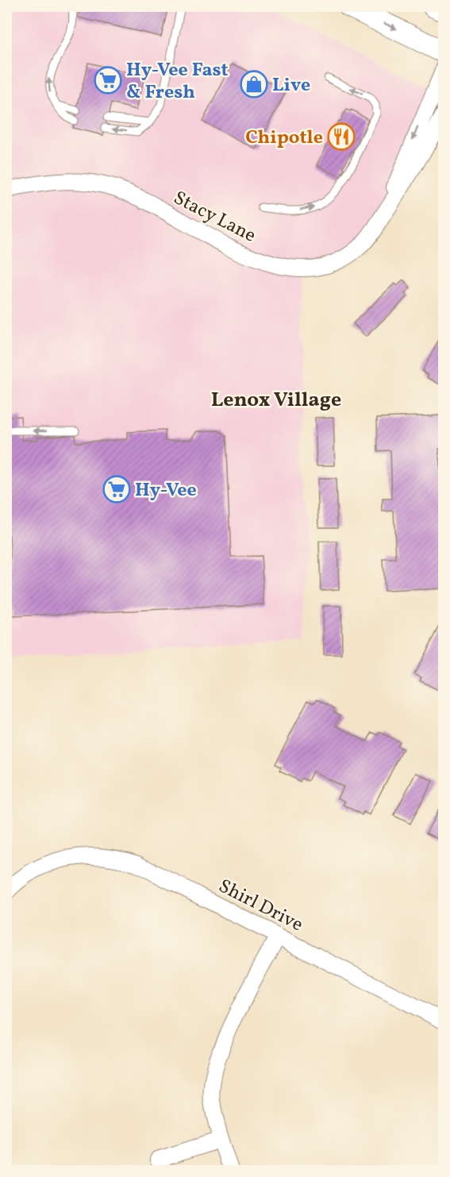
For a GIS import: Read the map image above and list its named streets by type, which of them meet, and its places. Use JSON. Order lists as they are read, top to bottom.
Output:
{
  "streets": {
    "street": ["Stacy Lane", "Shirl Drive"]
  },
  "districts": ["Lenox Village"],
  "places": {
    "supermarket": ["Hy-Vee Fast & Fresh", "Hy-Vee"],
    "shop": ["Live"],
    "restaurant": ["Chipotle"]
  }
}
